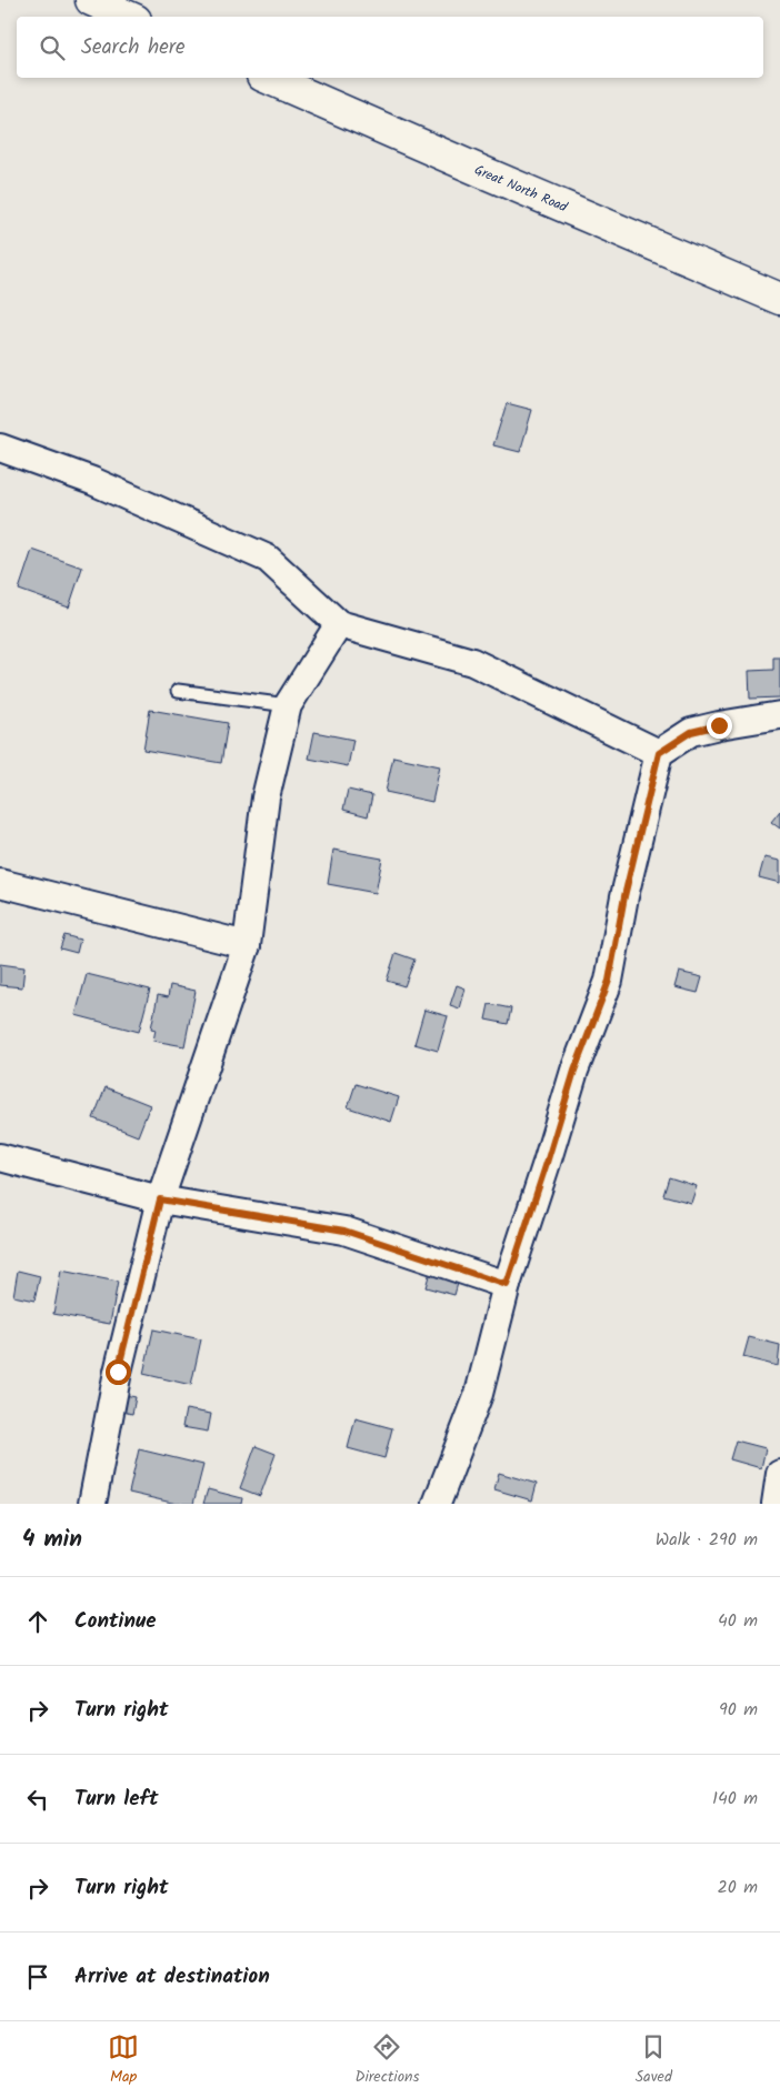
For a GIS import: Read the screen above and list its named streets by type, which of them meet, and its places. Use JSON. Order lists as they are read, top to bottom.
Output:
{
  "streets": {
    "highway": ["Great North Road"]
  },
  "page": {
    "search": "Search here",
    "heading": ["4 min", "Walk · 290 m"],
    "list": [
      ["Continue", "40 m"],
      ["Turn right", "90 m"],
      ["Turn left", "140 m"],
      ["Turn right", "20 m"],
      "Arrive at destination"
    ],
    "nav": ["Map", "Directions", "Saved"]
  }
}
